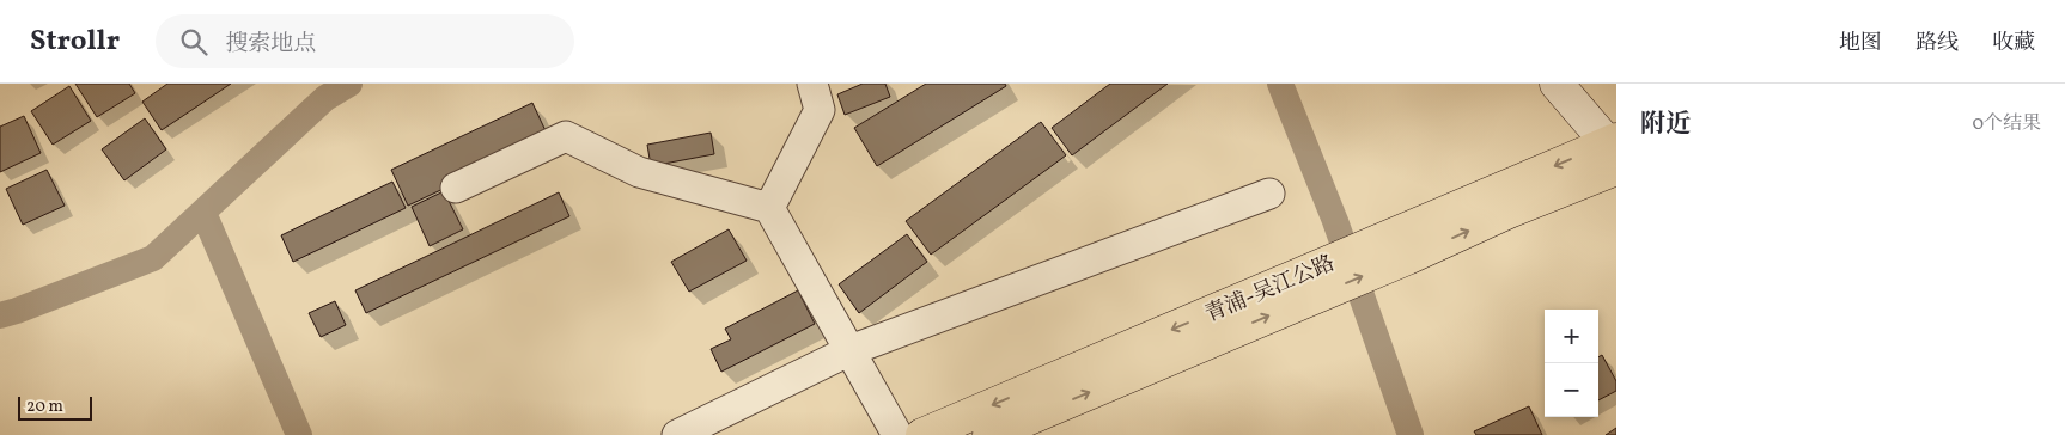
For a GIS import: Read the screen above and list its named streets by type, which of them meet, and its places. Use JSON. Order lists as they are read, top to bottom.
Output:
{
  "streets": {
    "main road": ["青浦-吴江公路"]
  },
  "scale_bar": "20 m",
  "page": {
    "header": "Strollr",
    "search": "搜索地点",
    "nav": ["地图", "路线", "收藏"],
    "heading": ["附近", "0个结果"],
    "map_buttons": ["+", "−"],
    "scale": "20 m"
  }
}
